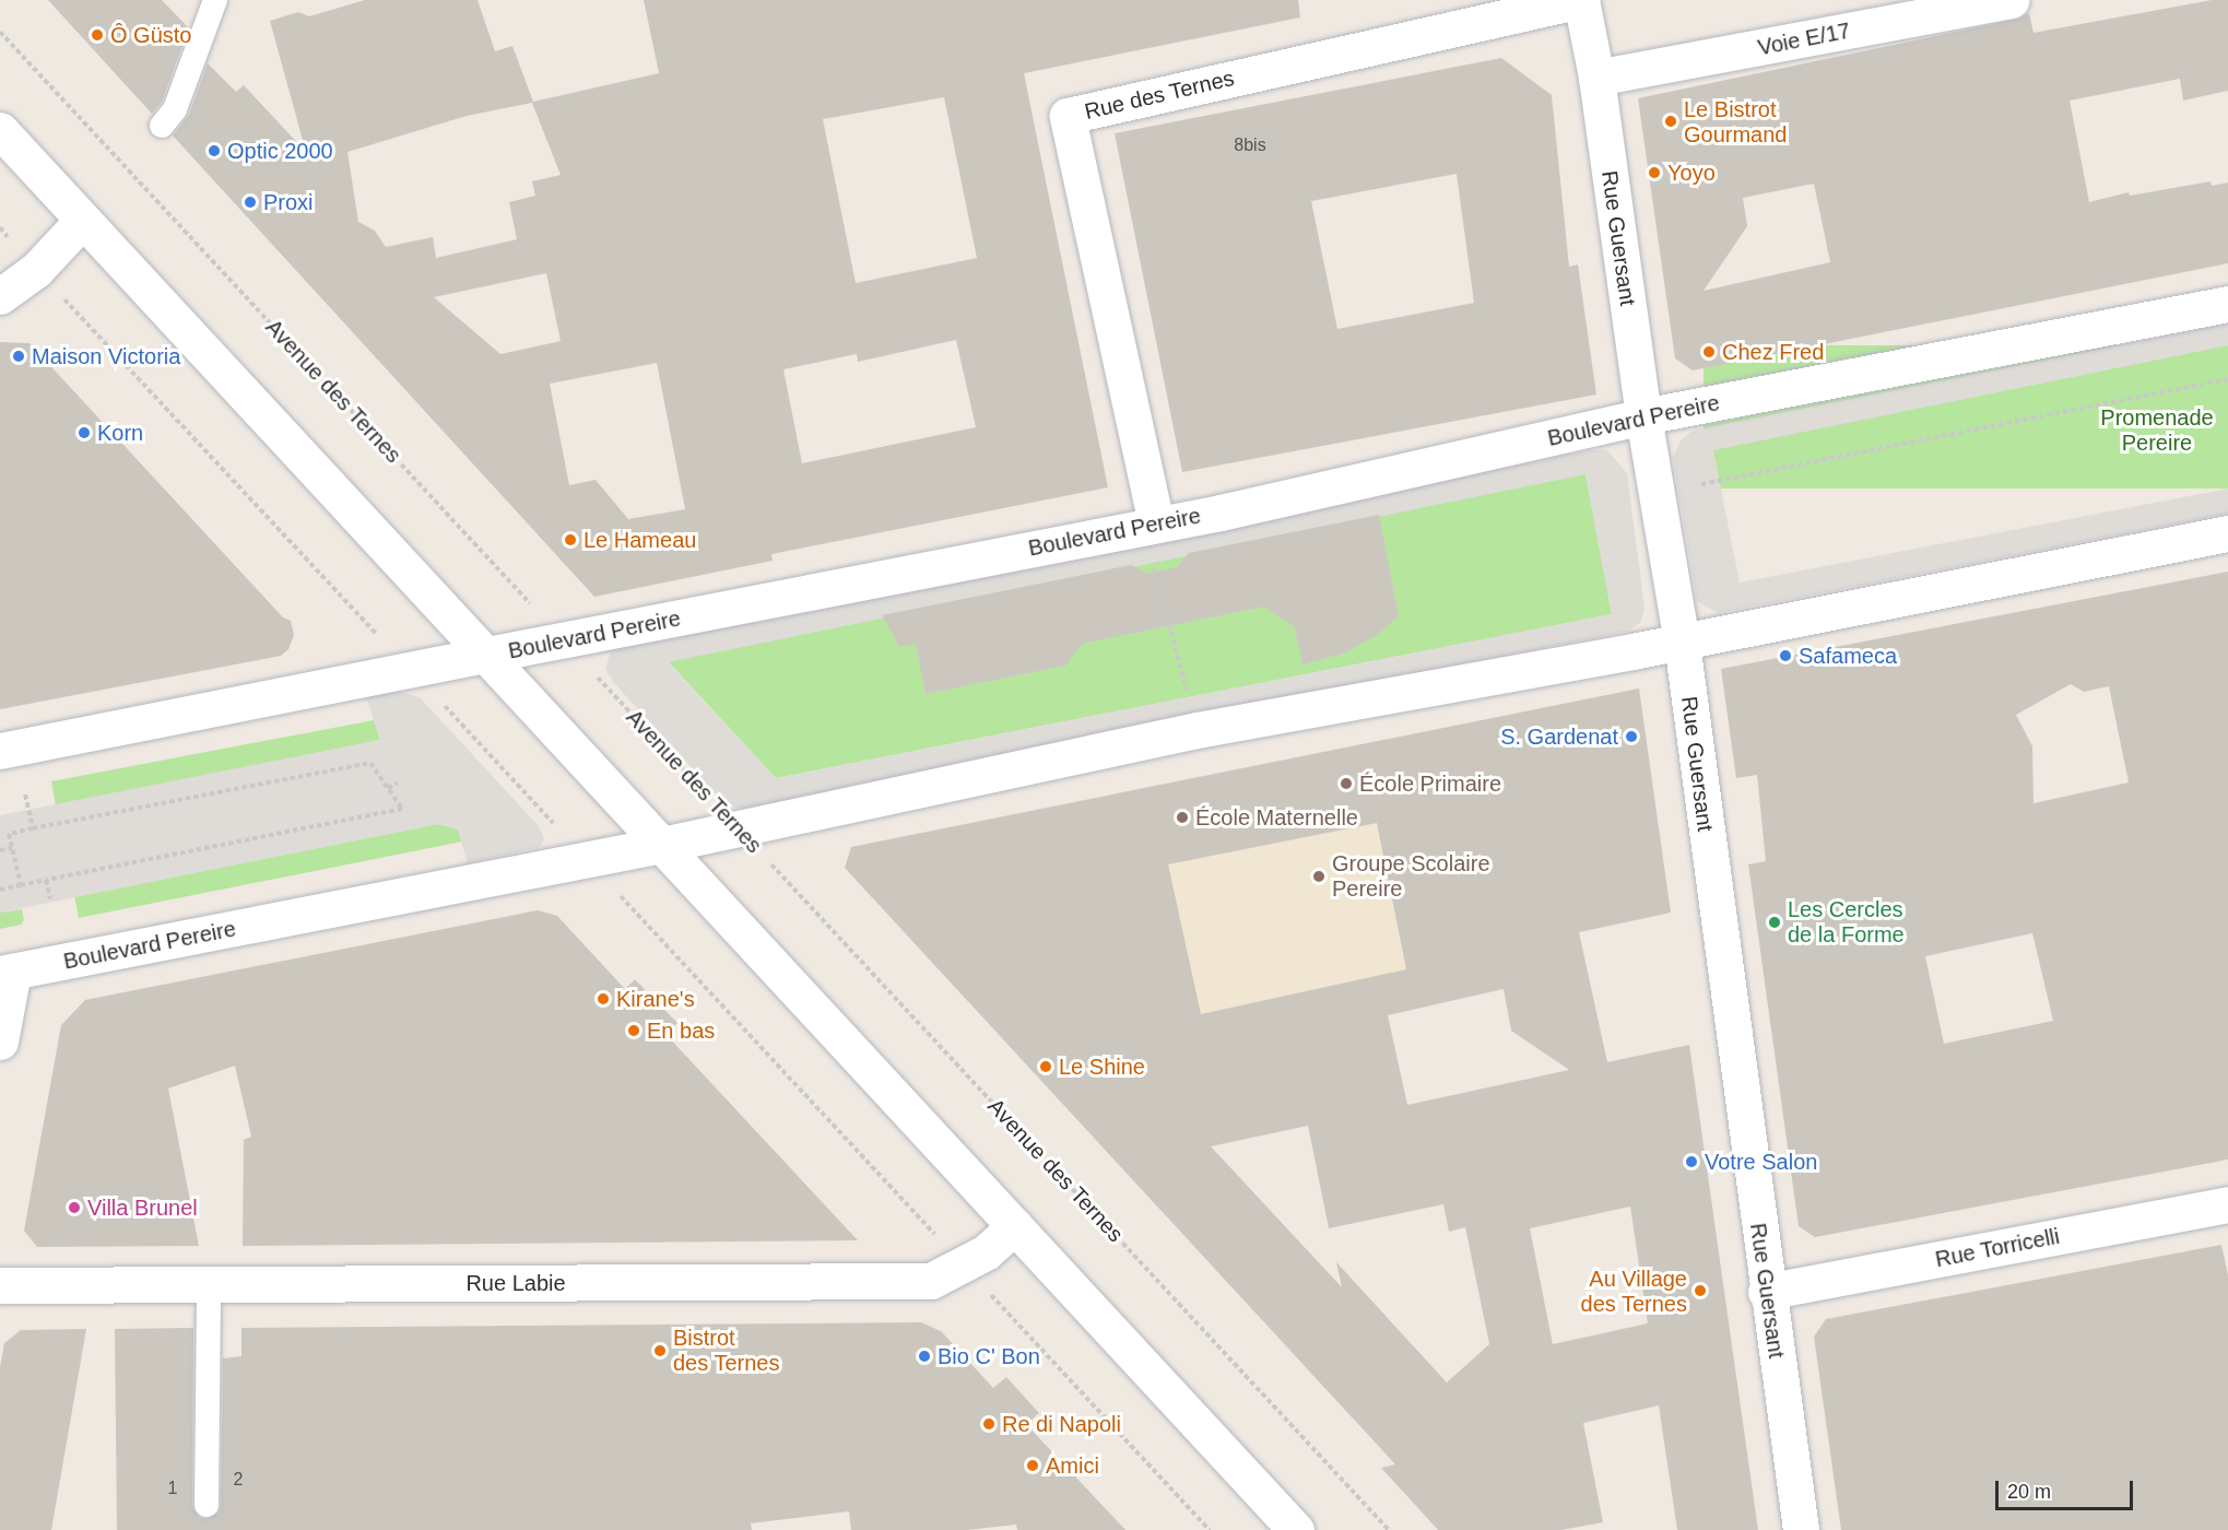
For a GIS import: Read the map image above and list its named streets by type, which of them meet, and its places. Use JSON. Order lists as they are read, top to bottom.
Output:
{
  "streets": {
    "street": [
      "Voie E/17",
      "Rue des Ternes",
      "Rue Guersant",
      "Boulevard Pereire",
      "Rue Torricelli",
      "Rue Labie"
    ],
    "path": ["Avenue des Ternes"]
  },
  "crossings": [
    ["Voie E/17", "Rue Guersant"],
    ["Rue des Ternes", "Rue Guersant"],
    ["Rue des Ternes", "Boulevard Pereire"],
    ["Rue Guersant", "Boulevard Pereire"],
    ["Rue Guersant", "Rue Torricelli"],
    ["Avenue des Ternes", "Boulevard Pereire"]
  ],
  "parks": ["Promenade Pereire"],
  "places": [
    "Ô Güsto",
    "Le Bistrot Gourmand",
    "Optic 2000",
    "Yoyo",
    "Proxi",
    "Chez Fred",
    "Maison Victoria",
    "Korn",
    "Le Hameau",
    "Safameca",
    "S. Gardenat",
    "École Primaire",
    "École Maternelle",
    "Groupe Scolaire Pereire",
    "Les Cercles de la Forme",
    "Kirane's",
    "En bas",
    "Le Shine",
    "Votre Salon",
    "Villa Brunel",
    "Au Village des Ternes",
    "Bistrot des Ternes",
    "Bio C' Bon",
    "Re di Napoli",
    "Amici"
  ],
  "house_numbers": ["8bis", "2", "1"],
  "scale_bar": "20 m"
}
